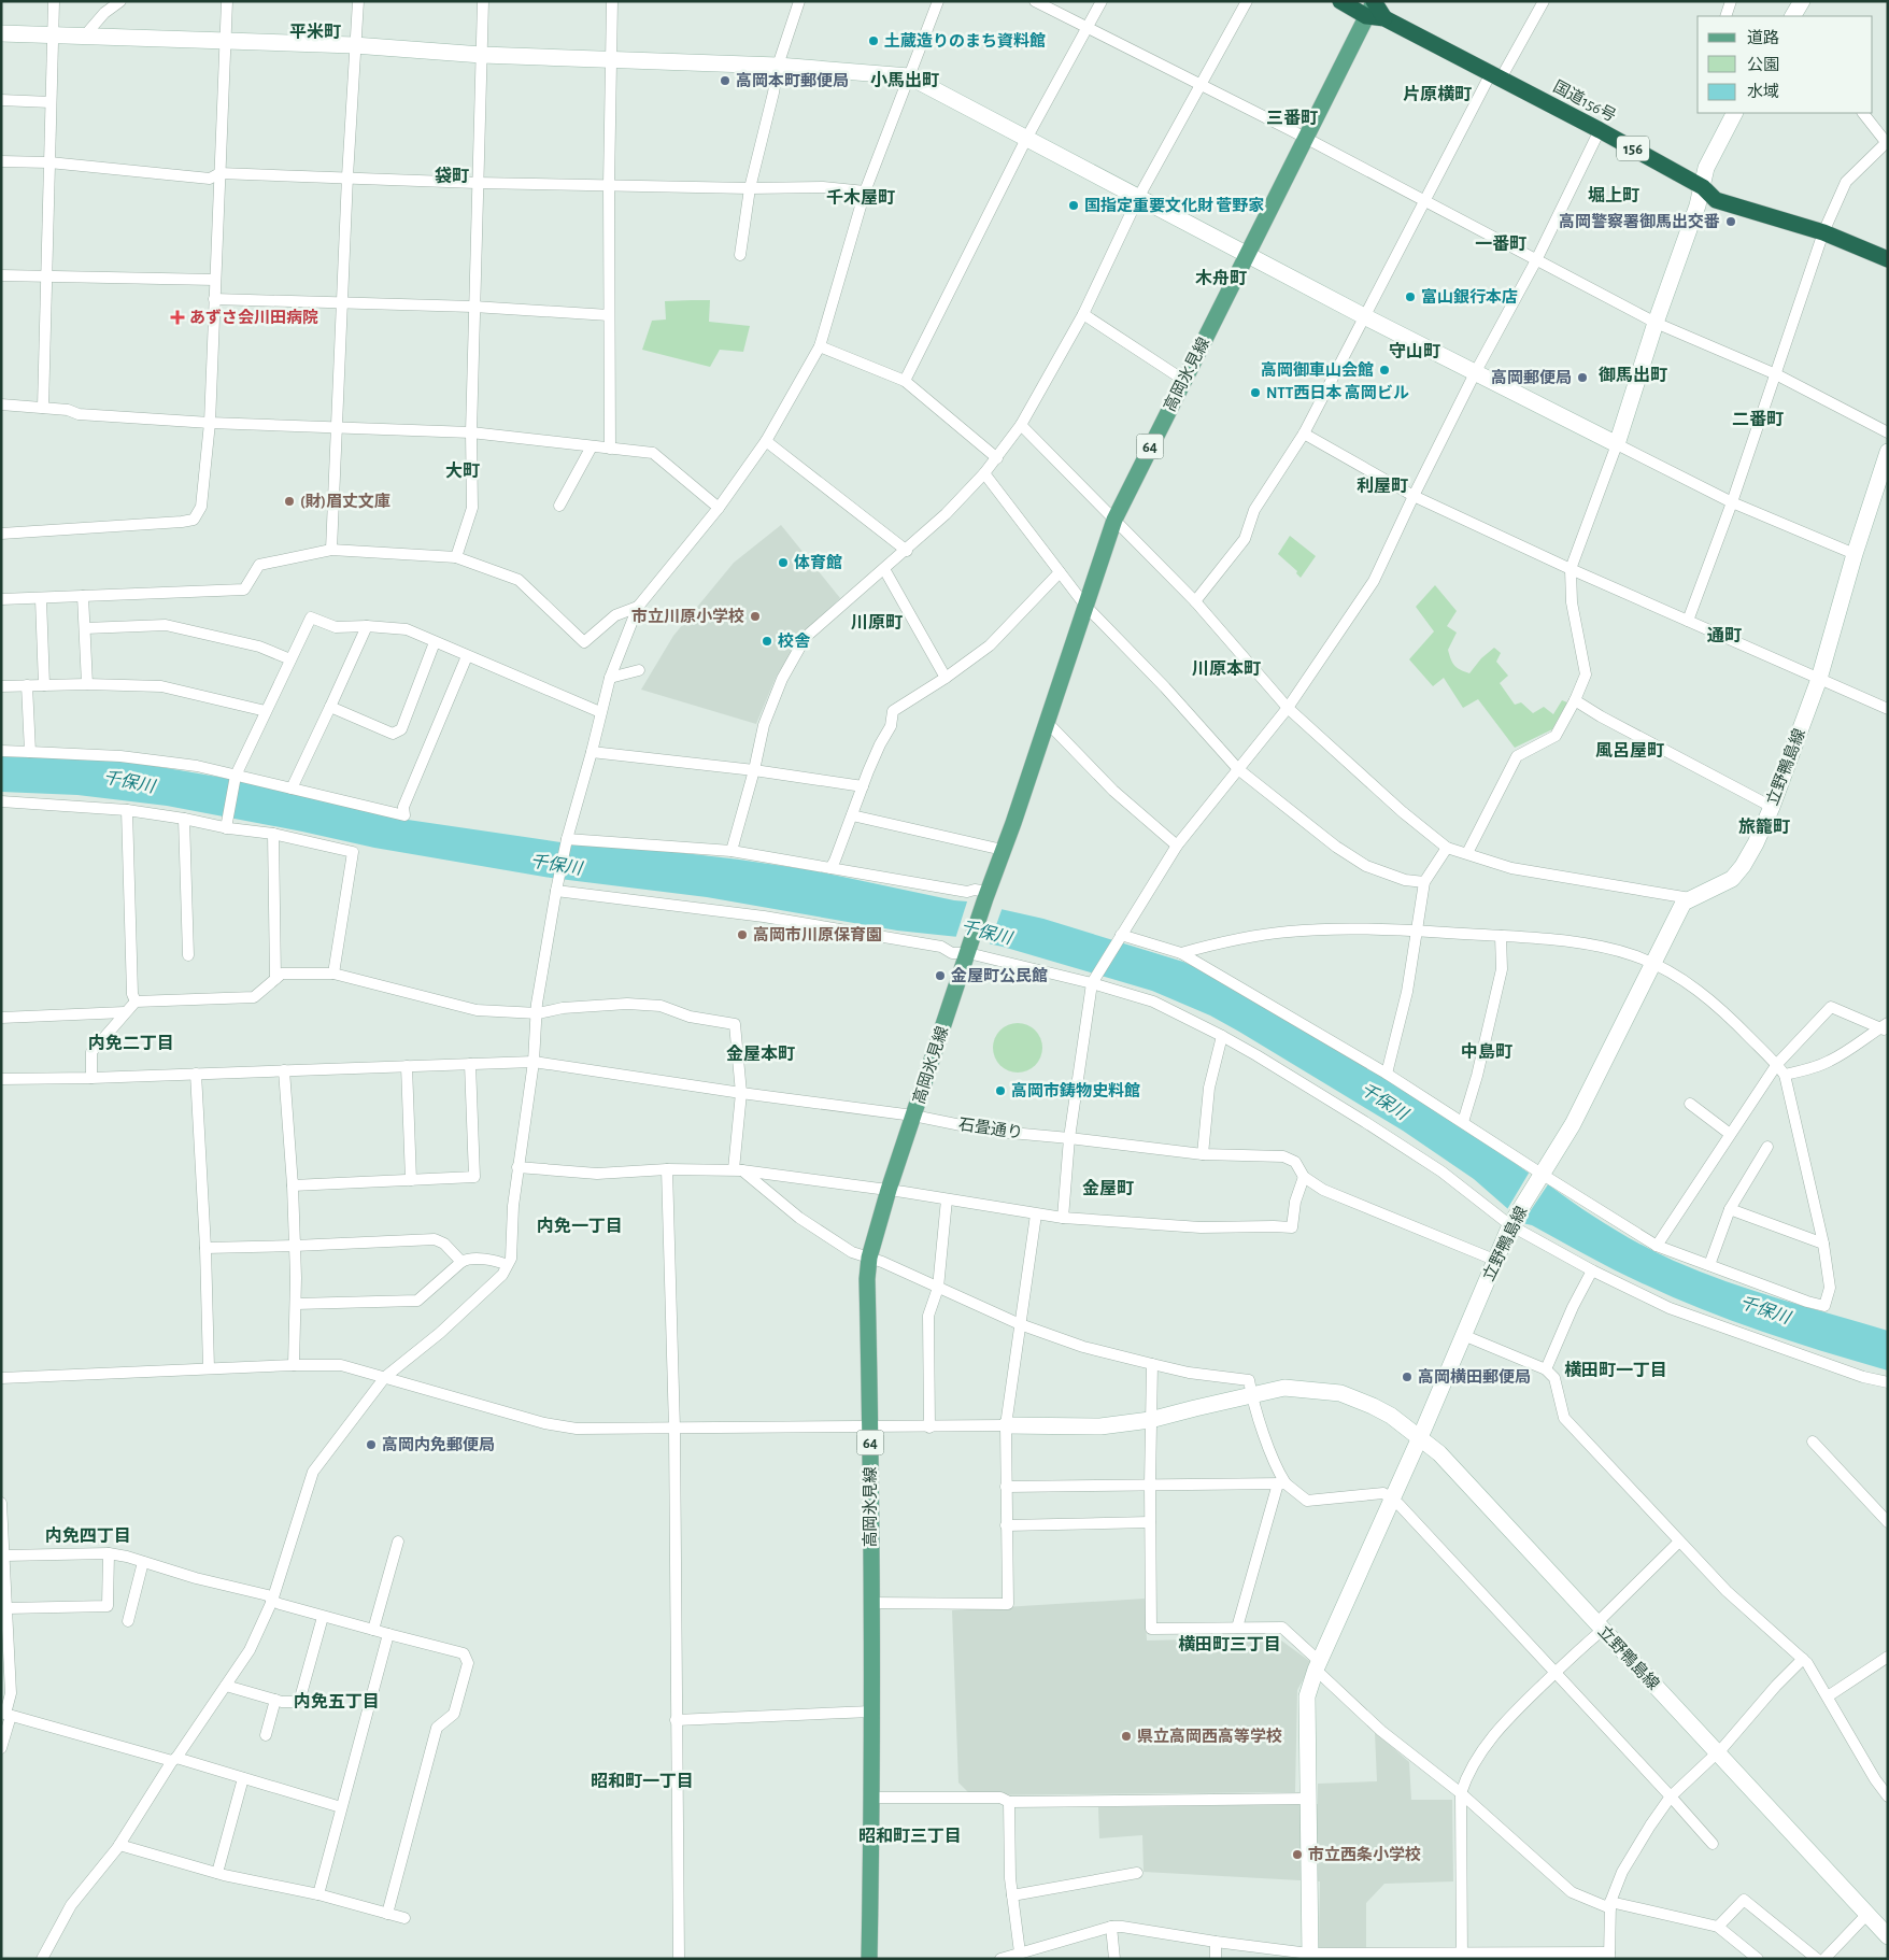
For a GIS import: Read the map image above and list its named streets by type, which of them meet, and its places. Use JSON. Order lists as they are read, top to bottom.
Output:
{
  "streets": {
    "highway": ["国道156号", "156"],
    "main road": ["高岡氷見線", "64"],
    "street": ["立野鴨島線", "石畳通り"]
  },
  "crossings": [
    ["国道156号", "高岡氷見線"],
    ["高岡氷見線", "64"],
    ["高岡氷見線", "石畳通り"],
    ["立野鴨島線", "石畳通り"]
  ],
  "districts": [
    "平米町",
    "小馬出町",
    "片原横町",
    "三番町",
    "袋町",
    "堀上町",
    "千木屋町",
    "一番町",
    "木舟町",
    "守山町",
    "御馬出町",
    "二番町",
    "大町",
    "利屋町",
    "川原町",
    "通町",
    "川原本町",
    "風呂屋町",
    "旅籠町",
    "内免二丁目",
    "中島町",
    "金屋本町",
    "金屋町",
    "内免一丁目",
    "横田町一丁目",
    "内免四丁目",
    "横田町三丁目",
    "内免五丁目",
    "昭和町一丁目",
    "昭和町三丁目"
  ],
  "water": ["千保川"],
  "places": {
    "other": [
      "土蔵造りのまち資料館",
      "高岡本町郵便局",
      "国指定重要文化財 菅野家",
      "高岡警察署御馬出交番",
      "富山銀行本店",
      "高岡御車山会館",
      "高岡郵便局",
      "NTT西日本 高岡ビル",
      "(財)眉丈文庫",
      "体育館",
      "市立川原小学校",
      "校舎",
      "高岡市川原保育園",
      "金屋町公民館",
      "高岡市鋳物史料館",
      "高岡横田郵便局",
      "高岡内免郵便局",
      "県立高岡西高等学校",
      "市立西条小学校"
    ],
    "health": ["あずさ会川田病院"]
  },
  "legend": ["道路", "公園", "水域"]
}
